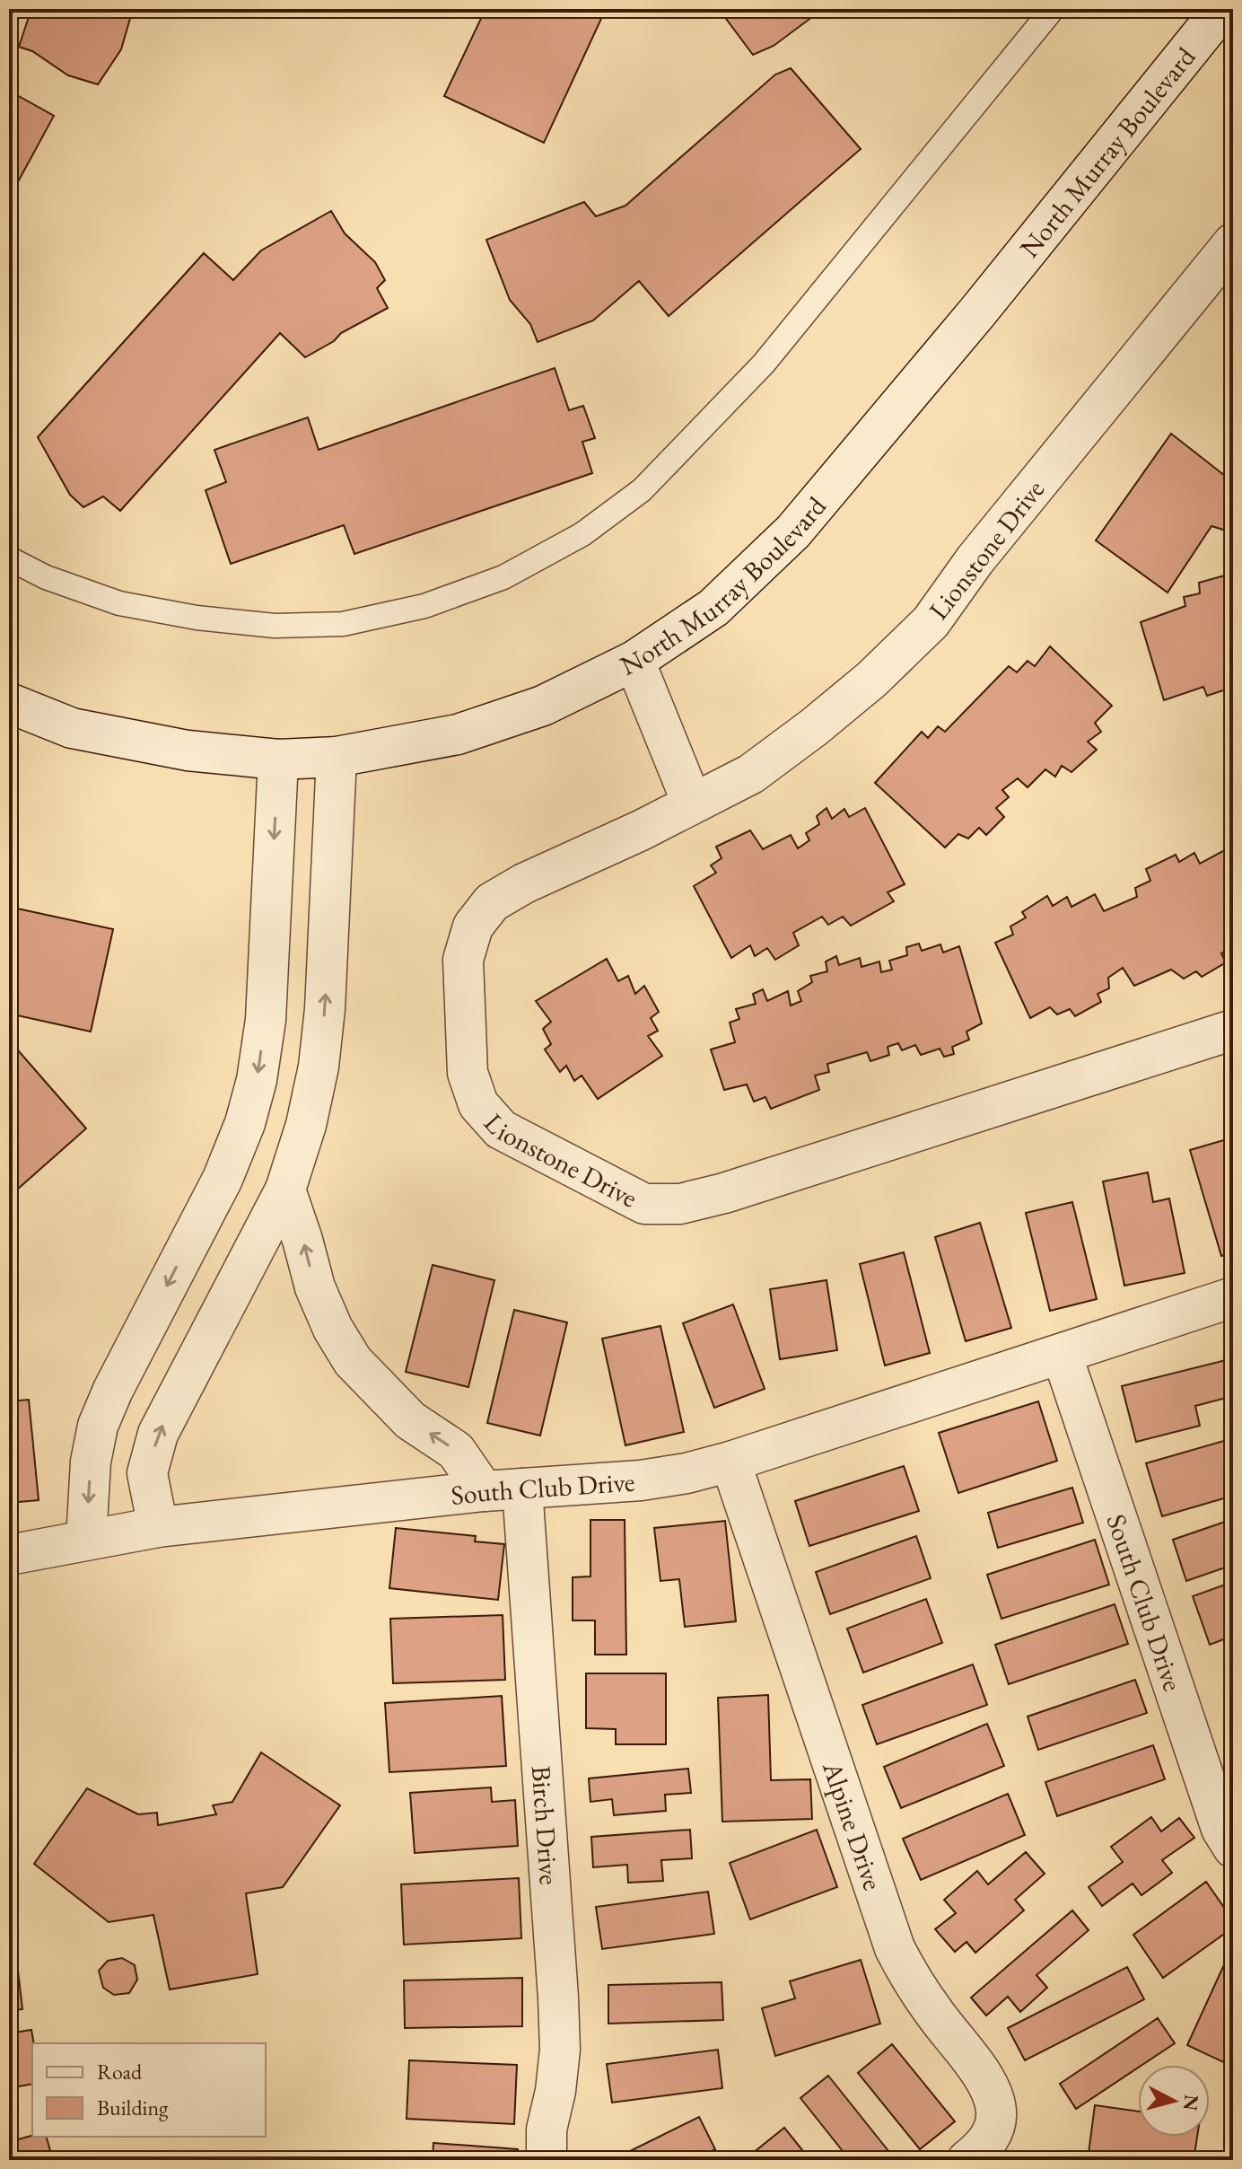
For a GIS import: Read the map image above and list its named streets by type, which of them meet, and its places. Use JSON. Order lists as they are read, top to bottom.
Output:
{
  "streets": {
    "street": [
      "North Murray Boulevard",
      "Lionstone Drive",
      "South Club Drive",
      "Birch Drive",
      "Alpine Drive"
    ]
  },
  "crossings": [
    ["South Club Drive", "Birch Drive"],
    ["South Club Drive", "Alpine Drive"]
  ],
  "legend": ["Road", "Building"],
  "north": "right"
}
